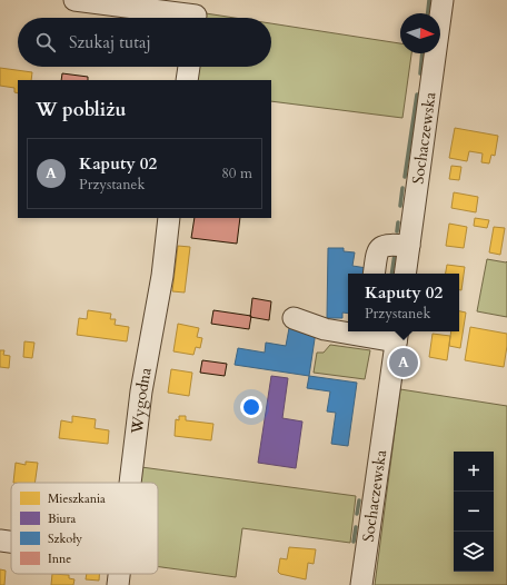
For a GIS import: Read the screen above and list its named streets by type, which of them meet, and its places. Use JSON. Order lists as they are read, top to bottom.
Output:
{
  "streets": {
    "street": ["Sochaczewska", "Wygodna"]
  },
  "legend": [
    "Mieszkania",
    "Biura",
    "Szkoły",
    "Inne"
  ],
  "north": "right",
  "page": {
    "search": "Szukaj tutaj",
    "heading": "W pobliżu",
    "list": [
      {
        "mark": "A",
        "name": "Kaputy 02",
        "note": "Przystanek",
        "value": "80 m"
      }
    ],
    "popup": ["Kaputy 02", "Przystanek"],
    "pins": "A",
    "map_buttons": ["+", "−"]
  }
}
